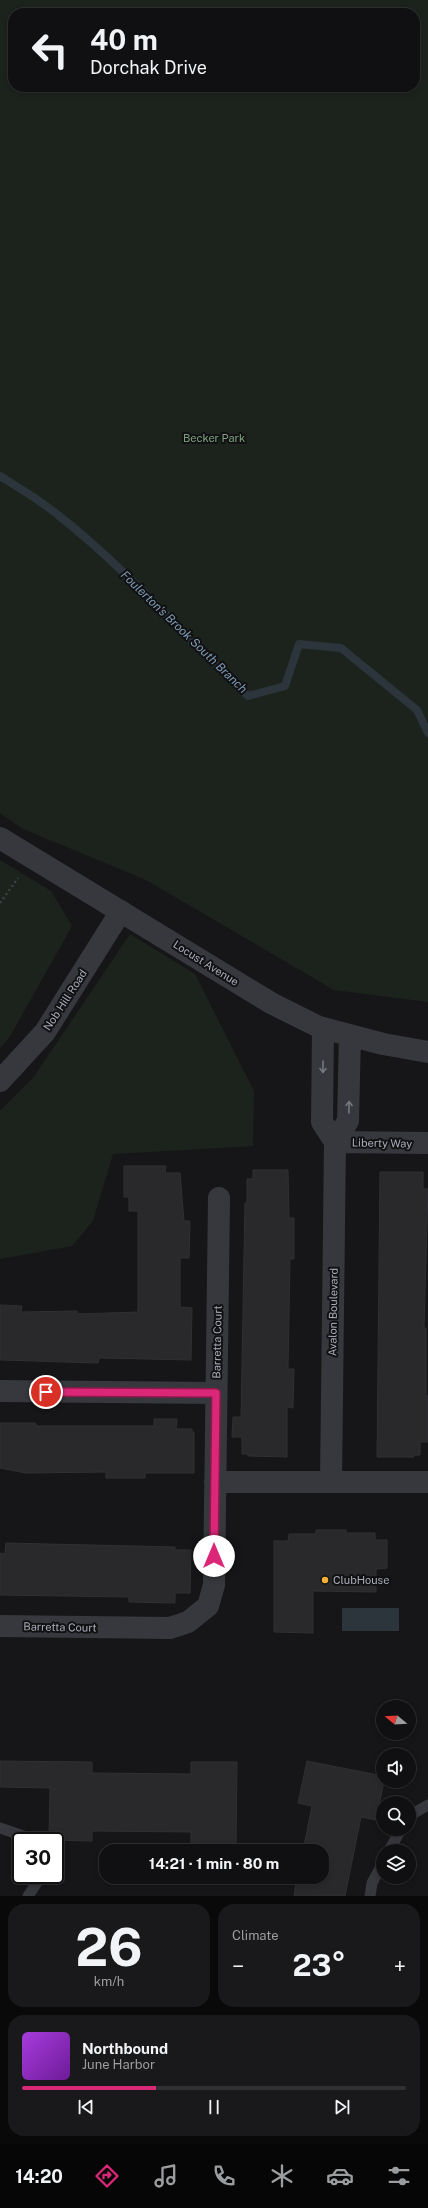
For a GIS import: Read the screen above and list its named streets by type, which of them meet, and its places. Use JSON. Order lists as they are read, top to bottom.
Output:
{
  "streets": {
    "street": [
      "Locust Avenue",
      "Nob Hill Road",
      "Liberty Way",
      "Avalon Boulevard",
      "Barretta Court"
    ]
  },
  "crossings": [
    ["Locust Avenue", "Nob Hill Road"],
    ["Liberty Way", "Avalon Boulevard"]
  ],
  "water": ["Foulerton's Brook South Branch"],
  "parks": ["Becker Park"],
  "places": ["ClubHouse"],
  "north": "left",
  "page": {
    "turn": ["40 m", "Dorchak Drive"],
    "limit": "30",
    "trip": "14:21 · 1 min · 80 m",
    "tile": [
      ["26", "km/h"],
      "Climate"
    ],
    "heat": ["−", "23°", "+"],
    "song": ["Northbound", "June Harbor"],
    "tabs": "14:20"
  }
}
